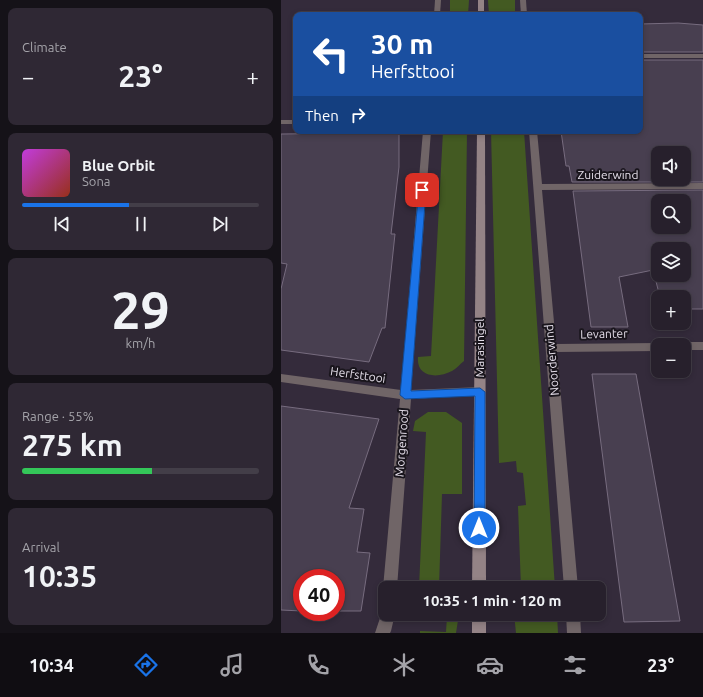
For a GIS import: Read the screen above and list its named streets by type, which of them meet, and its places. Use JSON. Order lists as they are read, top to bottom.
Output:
{
  "streets": {
    "street": [
      "Zuiderwind",
      "Levanter",
      "Marasingel",
      "Noorderwind",
      "Herfsttooi",
      "Morgenrood"
    ]
  },
  "crossings": [
    ["Zuiderwind", "Noorderwind"],
    ["Levanter", "Noorderwind"],
    ["Marasingel", "Herfsttooi"],
    ["Herfsttooi", "Morgenrood"]
  ],
  "page": {
    "tile": [
      "Climate",
      ["29", "km/h"],
      ["Range · 55%", "275 km"],
      ["Arrival", "10:35"]
    ],
    "turn": ["30 m", "Herfsttooi"],
    "heat": ["−", "23°", "+"],
    "then": "Then",
    "map_buttons": ["+", "−"],
    "song": ["Blue Orbit", "Sona"],
    "limit": "40",
    "trip": "10:35 · 1 min · 120 m",
    "tabs": ["10:34", "23°"]
  }
}
